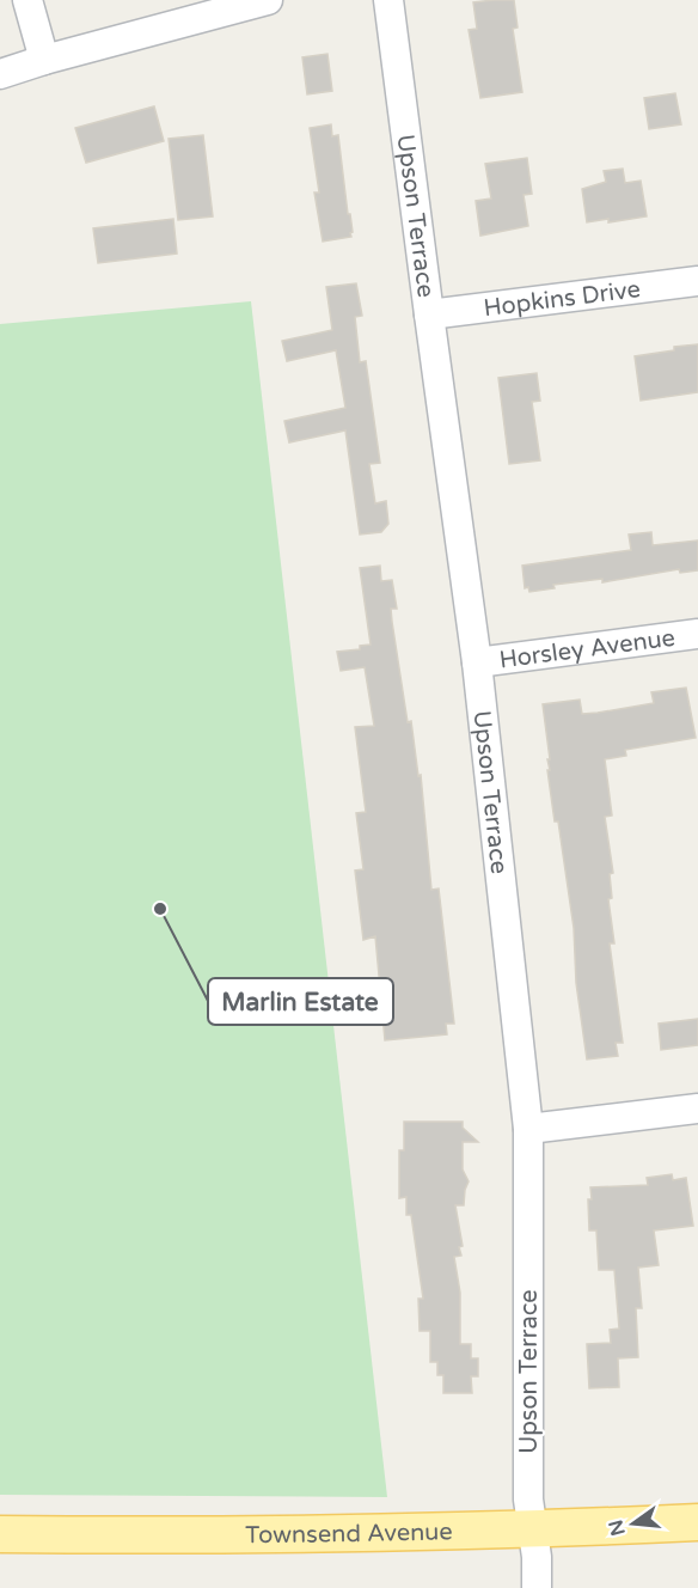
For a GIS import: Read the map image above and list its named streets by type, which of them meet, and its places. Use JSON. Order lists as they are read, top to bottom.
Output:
{
  "streets": {
    "main road": ["Townsend Avenue"],
    "street": ["Upson Terrace", "Hopkins Drive", "Horsley Avenue"]
  },
  "crossings": [
    ["Upson Terrace", "Hopkins Drive"],
    ["Upson Terrace", "Horsley Avenue"],
    ["Upson Terrace", "Townsend Avenue"]
  ],
  "places": ["Marlin Estate"],
  "north": "left"
}
